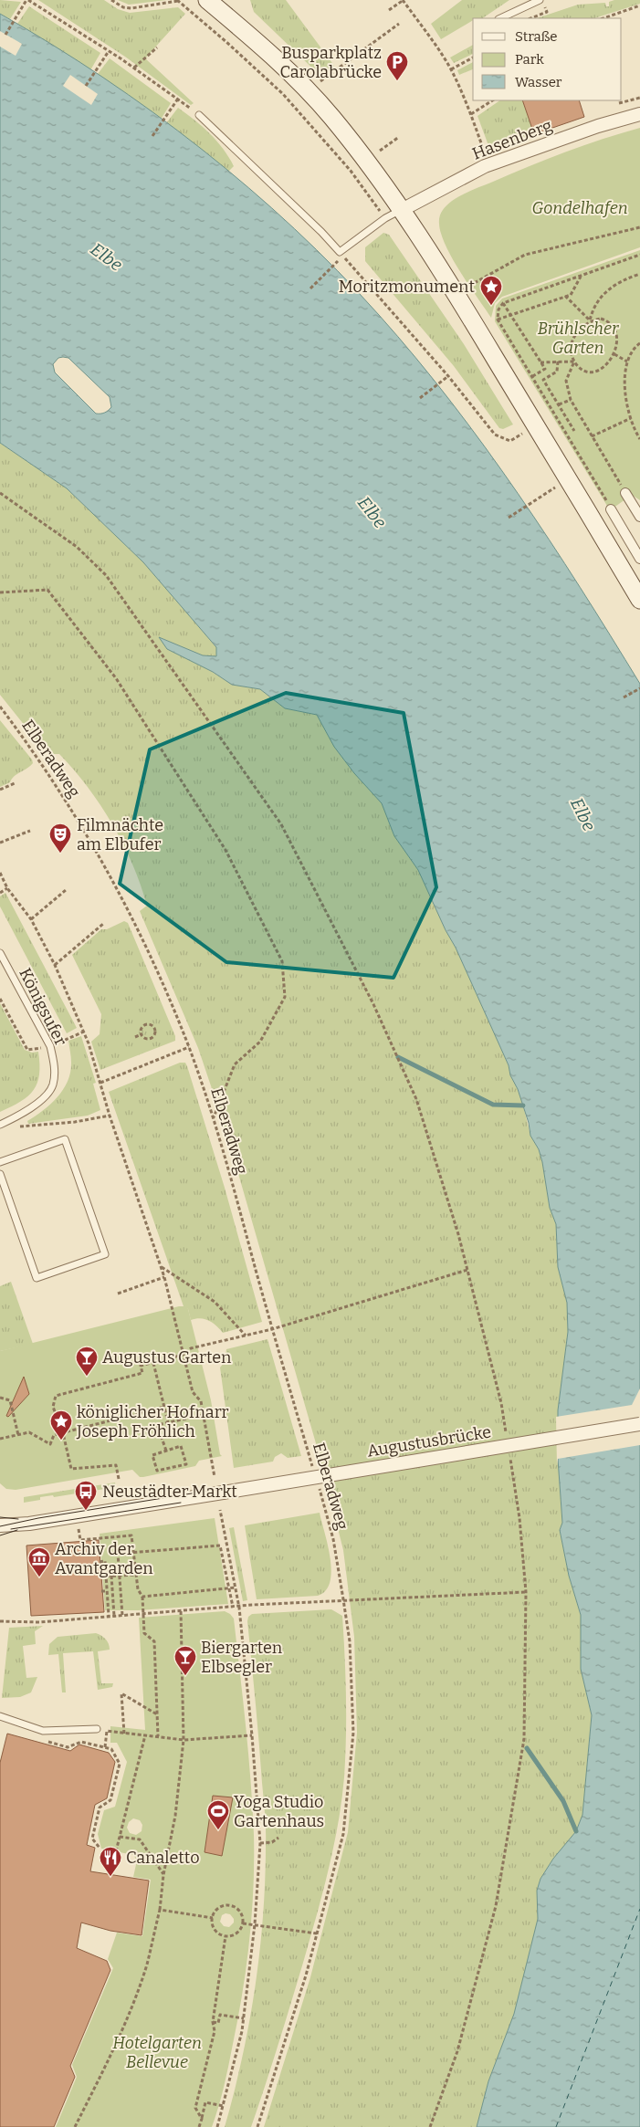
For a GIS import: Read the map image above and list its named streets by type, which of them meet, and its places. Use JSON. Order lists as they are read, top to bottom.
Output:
{
  "streets": {
    "street": ["Hasenberg", "Augustusbrücke"],
    "lane": ["Königsufer"],
    "path": ["Elberadweg"]
  },
  "water": ["Elbe"],
  "parks": ["Gondelhafen", "Brühlscher Garten", "Hotelgarten Bellevue"],
  "places": {
    "parking": ["Busparkplatz Carolabrücke"],
    "place": ["Moritzmonument", "königlicher Hofnarr Joseph Fröhlich"],
    "theatre": ["Filmnächte am Elbufer"],
    "bar": ["Augustus Garten", "Biergarten Elbsegler"],
    "bus stop": ["Neustädter Markt"],
    "museum": ["Archiv der Avantgarden"],
    "sports": ["Yoga Studio Gartenhaus"],
    "restaurant": ["Canaletto"]
  },
  "legend": ["Straße", "Park", "Wasser"]
}
